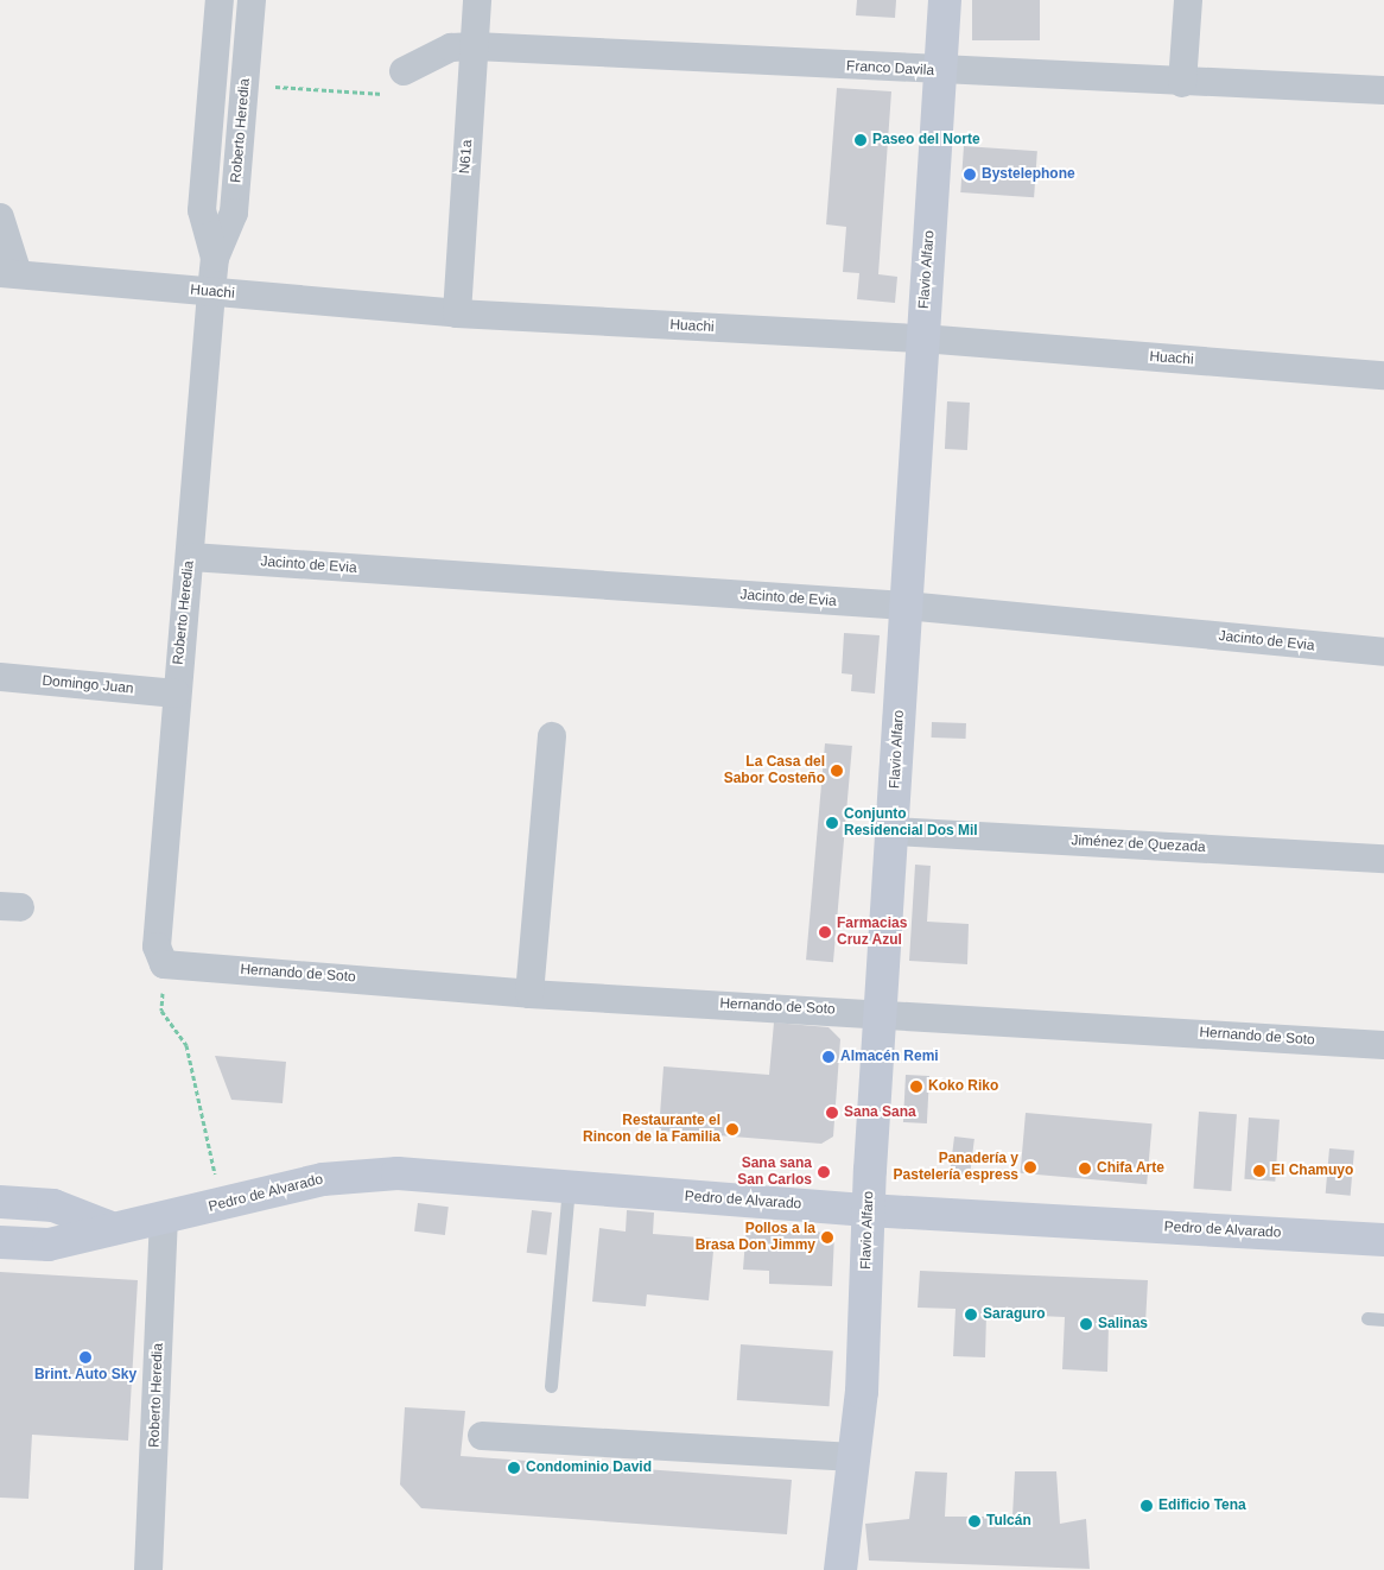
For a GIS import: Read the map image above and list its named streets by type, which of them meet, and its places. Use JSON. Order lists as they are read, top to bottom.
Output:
{
  "streets": {
    "street": [
      "Franco Davila",
      "Roberto Heredia",
      "N61a",
      "Flavio Alfaro",
      "Huachi",
      "Jacinto de Evia",
      "Domingo Juan",
      "Jiménez de Quezada",
      "Hernando de Soto",
      "Pedro de Alvarado"
    ]
  },
  "crossings": [
    ["Franco Davila", "N61a"],
    ["Franco Davila", "Flavio Alfaro"],
    ["Roberto Heredia", "Huachi"],
    ["Roberto Heredia", "Jacinto de Evia"],
    ["Roberto Heredia", "Domingo Juan"],
    ["Roberto Heredia", "Hernando de Soto"],
    ["Roberto Heredia", "Pedro de Alvarado"],
    ["N61a", "Huachi"],
    ["Flavio Alfaro", "Huachi"],
    ["Flavio Alfaro", "Jacinto de Evia"],
    ["Flavio Alfaro", "Jiménez de Quezada"],
    ["Flavio Alfaro", "Hernando de Soto"],
    ["Flavio Alfaro", "Pedro de Alvarado"]
  ],
  "places": [
    "Paseo del Norte",
    "Bystelephone",
    "La Casa del Sabor Costeño",
    "Conjunto Residencial Dos Mil",
    "Farmacias Cruz Azul",
    "Almacén Remi",
    "Koko Riko",
    "Sana Sana",
    "Restaurante el Rincon de la Familia",
    "Panadería y Pastelería espress",
    "Chifa Arte",
    "El Chamuyo",
    "Sana sana San Carlos",
    "Pollos a la Brasa Don Jimmy",
    "Saraguro",
    "Salinas",
    "Brint. Auto Sky",
    "Condominio David",
    "Edificio Tena",
    "Tulcán"
  ]
}
